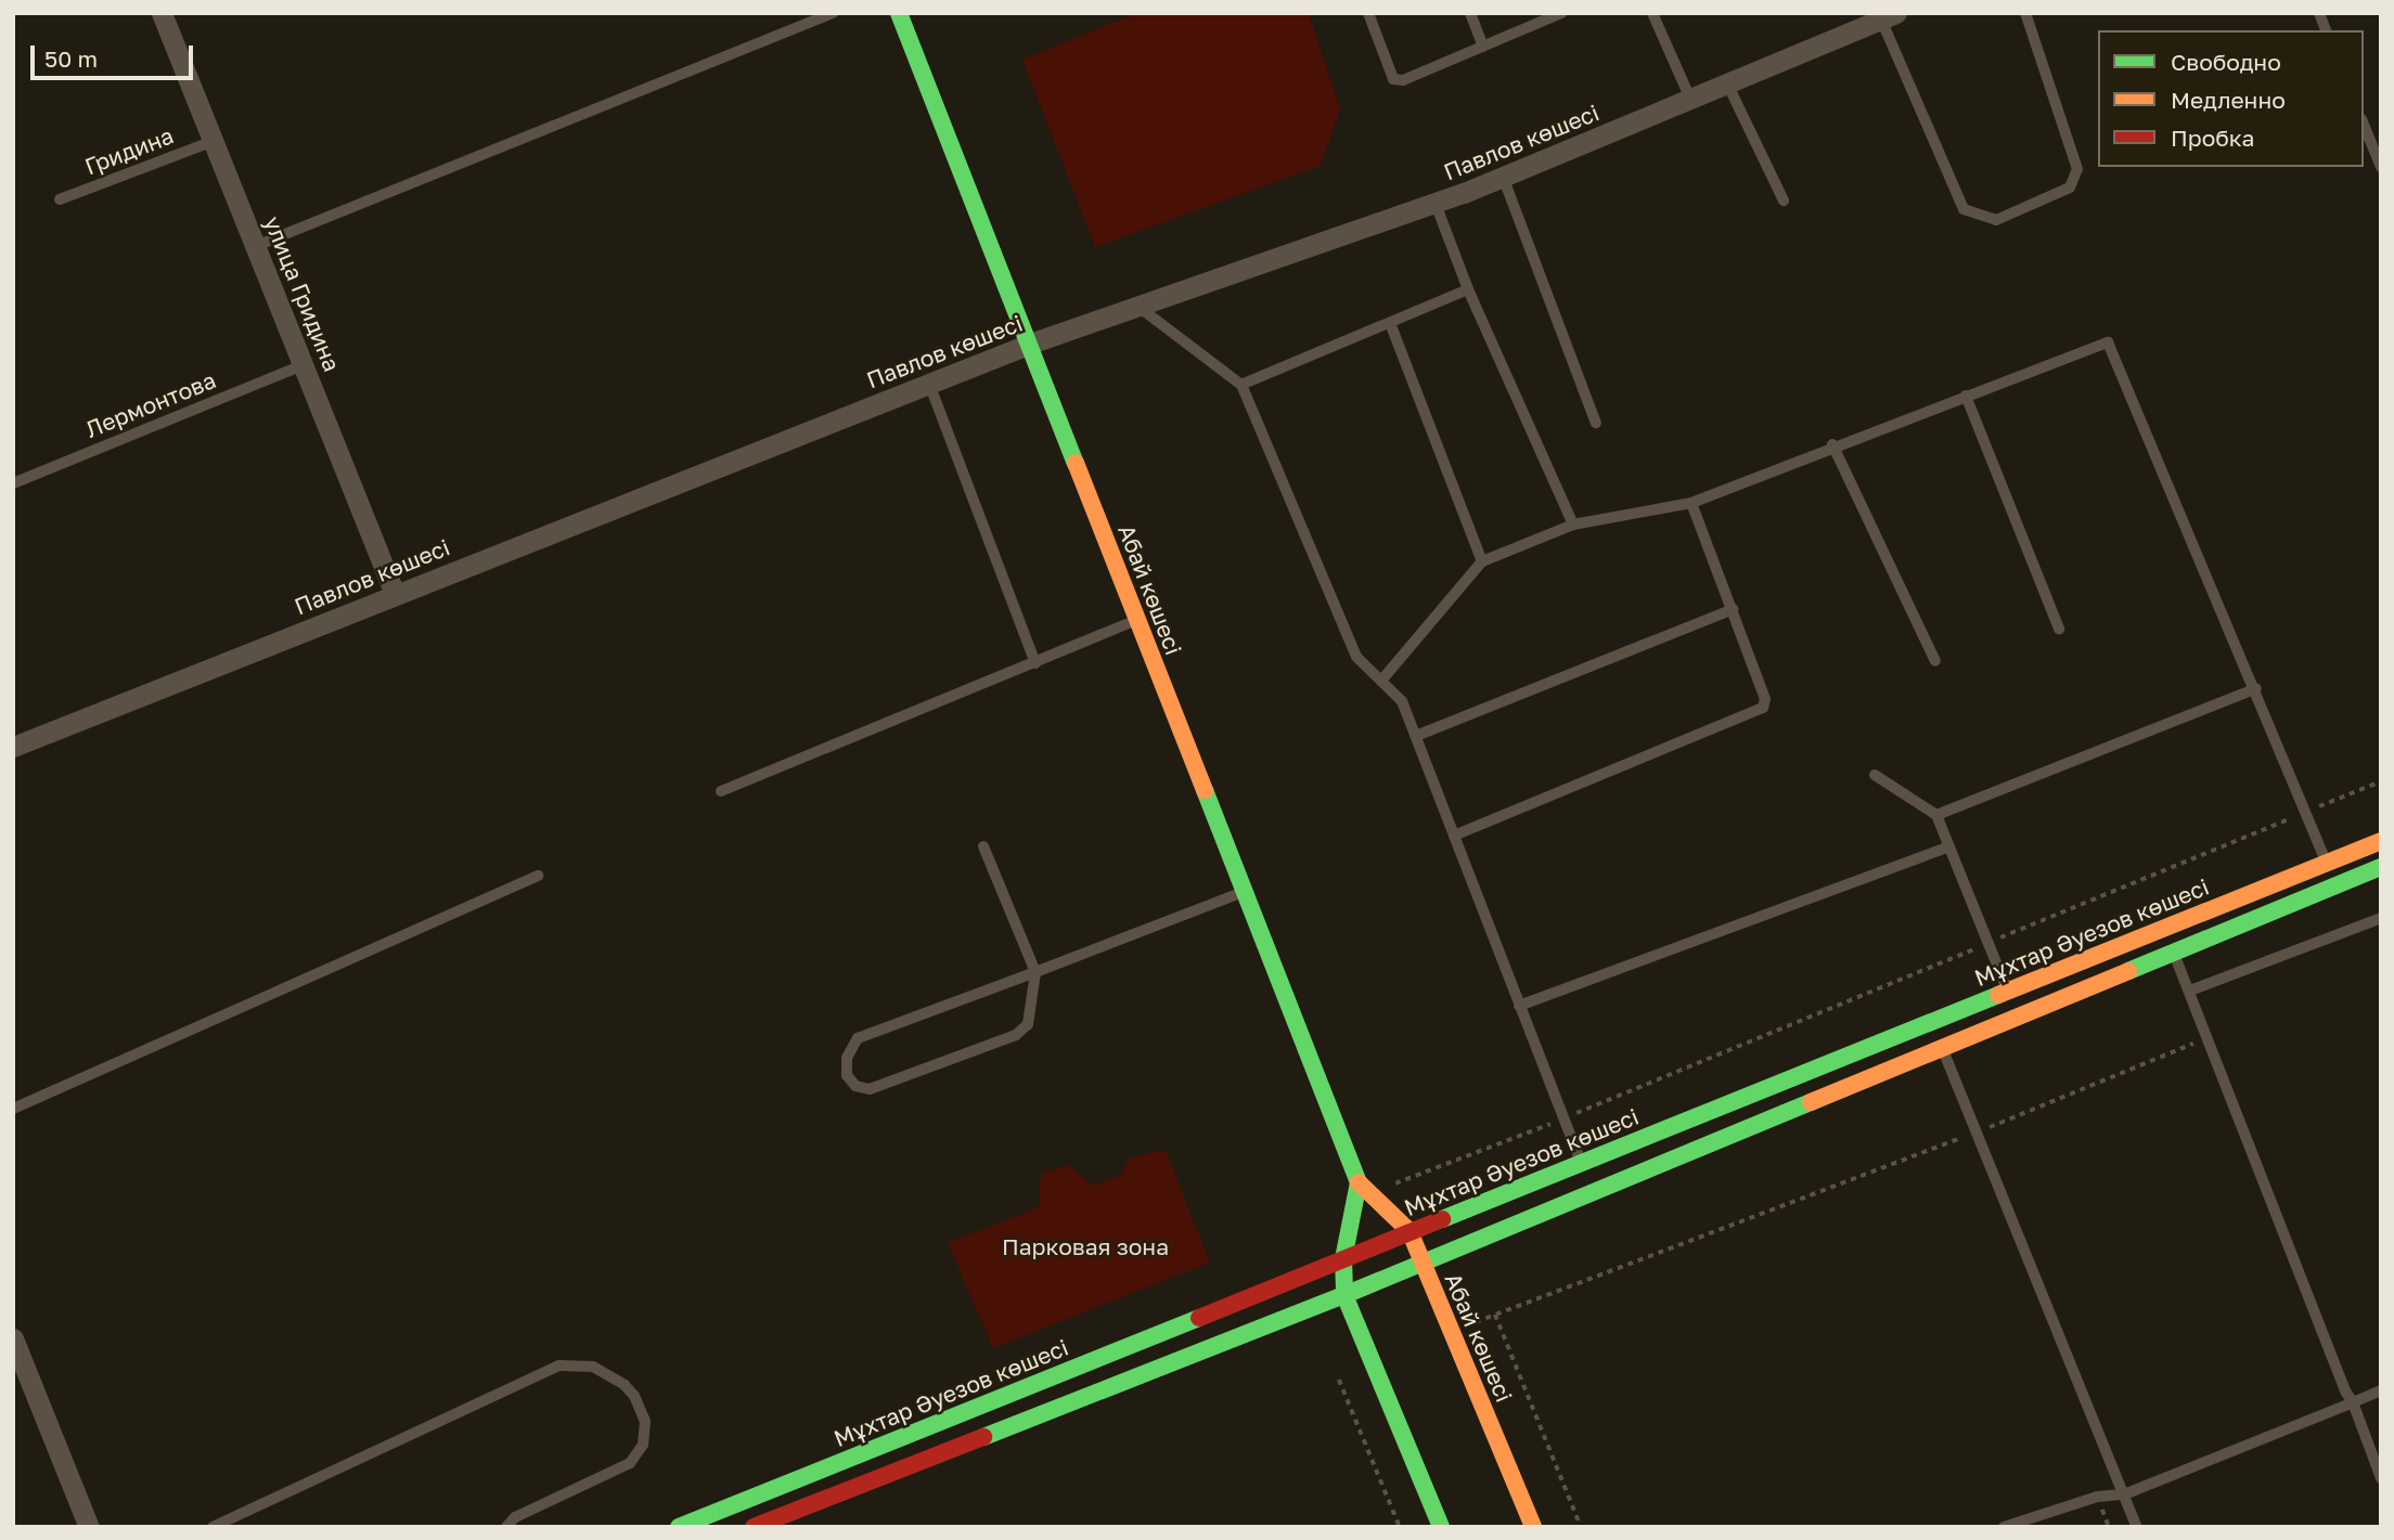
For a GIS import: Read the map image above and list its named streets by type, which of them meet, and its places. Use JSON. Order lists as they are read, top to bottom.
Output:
{
  "streets": {
    "main road": ["Абай көшесі", "Мұхтар Әуезов көшесі"],
    "street": ["Павлов көшесі", "улица Гридина"],
    "lane": ["Гридина", "Лермонтова"]
  },
  "crossings": [
    ["Павлов көшесі", "улица Гридина"],
    ["Павлов көшесі", "Абай көшесі"],
    ["Гридина", "улица Гридина"],
    ["улица Гридина", "Лермонтова"],
    ["Абай көшесі", "Мұхтар Әуезов көшесі"]
  ],
  "parks": ["Парковая зона"],
  "legend": ["Свободно", "Медленно", "Пробка"],
  "scale_bar": "50 m"
}
